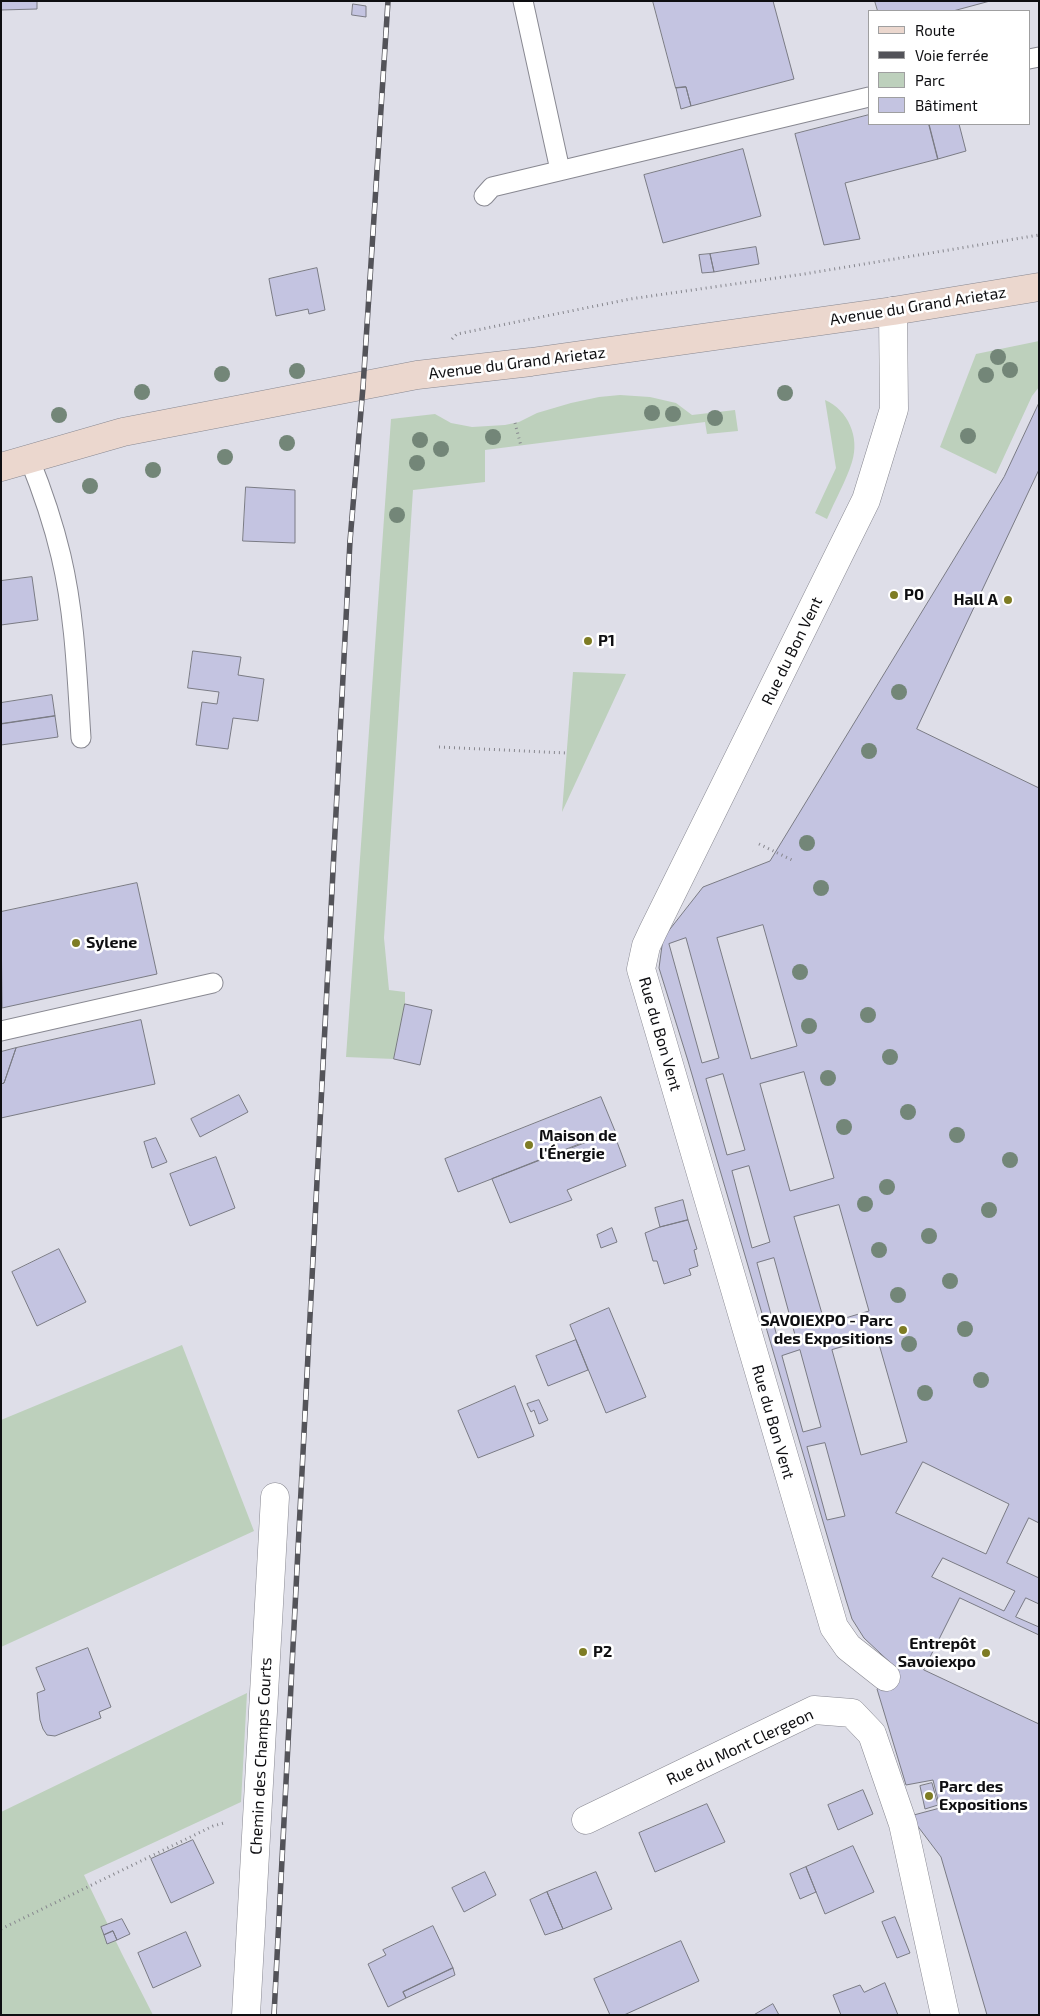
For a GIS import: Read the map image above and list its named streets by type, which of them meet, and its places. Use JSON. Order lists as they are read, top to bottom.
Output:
{
  "streets": {
    "main road": ["Avenue du Grand Arietaz"],
    "street": ["Rue du Bon Vent", "Rue du Mont Clergeon", "Chemin des Champs Courts"]
  },
  "crossings": [
    ["Avenue du Grand Arietaz", "Rue du Bon Vent"]
  ],
  "places": [
    "P0",
    "Hall A",
    "P1",
    "Sylene",
    "Maison de l'Énergie",
    "SAVOIEXPO - Parc des Expositions",
    "P2",
    "Entrepôt Savoiexpo",
    "Parc des Expositions"
  ],
  "legend": [
    "Route",
    "Voie ferrée",
    "Parc",
    "Bâtiment"
  ]
}
